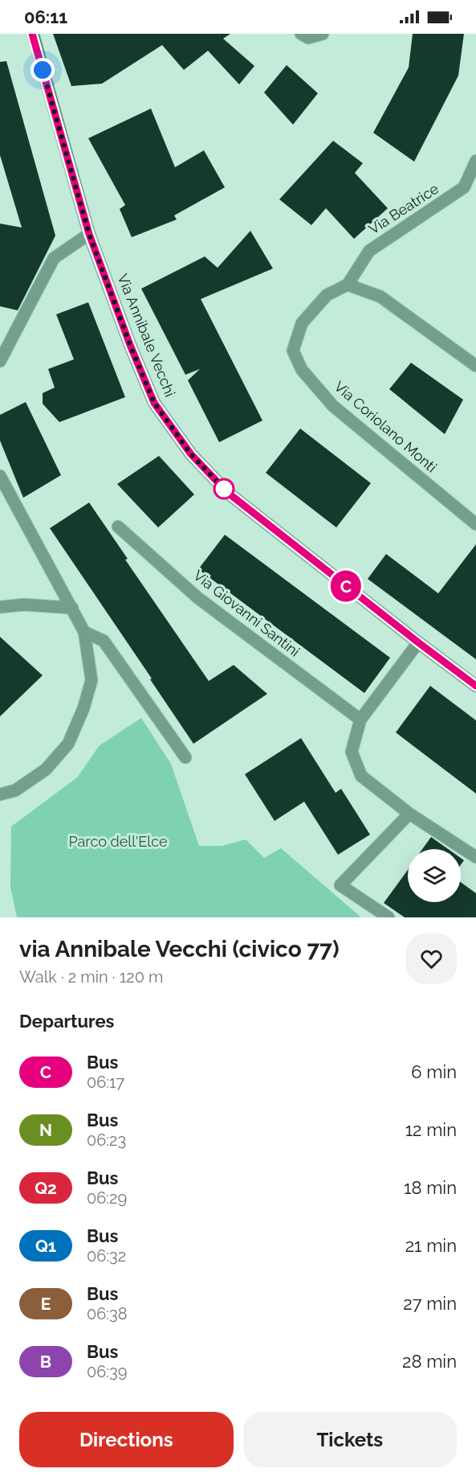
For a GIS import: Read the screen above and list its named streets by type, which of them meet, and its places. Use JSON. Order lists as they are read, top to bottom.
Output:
{
  "streets": {
    "street": [
      "Via Beatrice",
      "Via Annibale Vecchi",
      "Via Coriolano Monti",
      "Via Giovanni Santini"
    ]
  },
  "crossings": [
    ["Via Beatrice", "Via Coriolano Monti"]
  ],
  "parks": ["Parco dell'Elce"],
  "lines": ["bus line C"],
  "page": {
    "status": "06:11",
    "on_map": "C",
    "heading": [
      ["via Annibale Vecchi (civico 77)", "Walk · 2 min · 120 m"],
      "Departures"
    ],
    "list": [
      {
        "mark": "C",
        "name": "Bus",
        "note": "06:17",
        "value": "6 min"
      },
      {
        "mark": "N",
        "name": "Bus",
        "note": "06:23",
        "value": "12 min"
      },
      {
        "mark": "Q2",
        "name": "Bus",
        "note": "06:29",
        "value": "18 min"
      },
      {
        "mark": "Q1",
        "name": "Bus",
        "note": "06:32",
        "value": "21 min"
      },
      {
        "mark": "E",
        "name": "Bus",
        "note": "06:38",
        "value": "27 min"
      },
      {
        "mark": "B",
        "name": "Bus",
        "note": "06:39",
        "value": "28 min"
      }
    ],
    "buttons": ["Directions", "Tickets"]
  }
}
